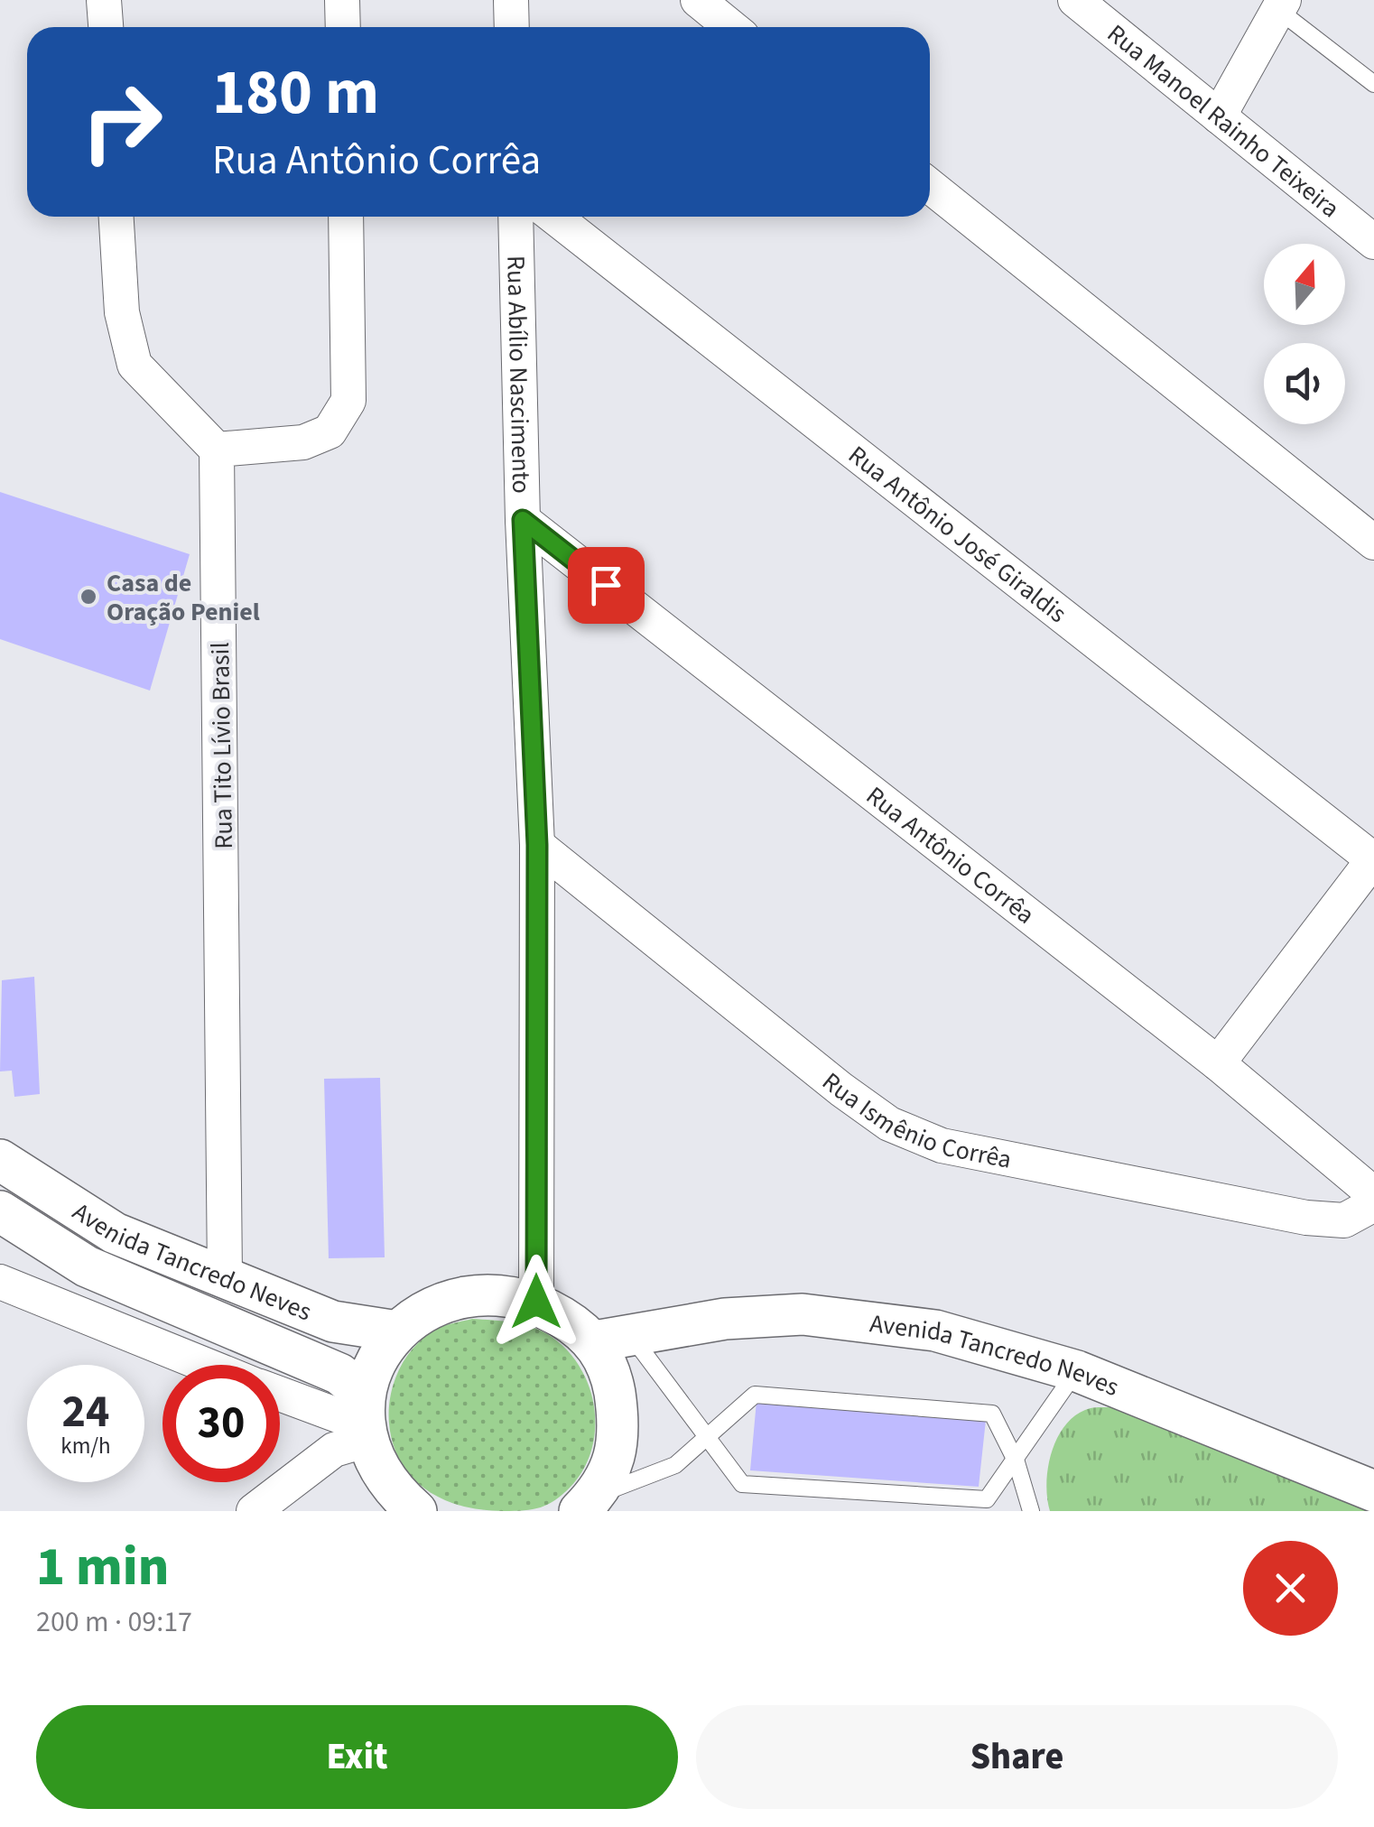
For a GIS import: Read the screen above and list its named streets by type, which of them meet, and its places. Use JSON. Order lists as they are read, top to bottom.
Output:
{
  "streets": {
    "street": [
      "Rua Manoel Rainho Teixeira",
      "Rua Abílio Nascimento",
      "Rua Antônio José Giraldis",
      "Rua Tito Lívio Brasil",
      "Rua Antônio Corrêa",
      "Rua Ismênio Corrêa",
      "Avenida Tancredo Neves"
    ]
  },
  "crossings": [
    ["Rua Abílio Nascimento", "Rua Antônio Corrêa"],
    ["Rua Abílio Nascimento", "Rua Ismênio Corrêa"],
    ["Rua Tito Lívio Brasil", "Avenida Tancredo Neves"]
  ],
  "places": ["Casa de Oração Peniel"],
  "north": "top",
  "page": {
    "turn": ["180 m", "Rua Antônio Corrêa"],
    "speed": "24 km/h",
    "limit": "30",
    "heading": ["1 min", "200 m · 09:17"],
    "buttons": ["Exit", "Share"]
  }
}
